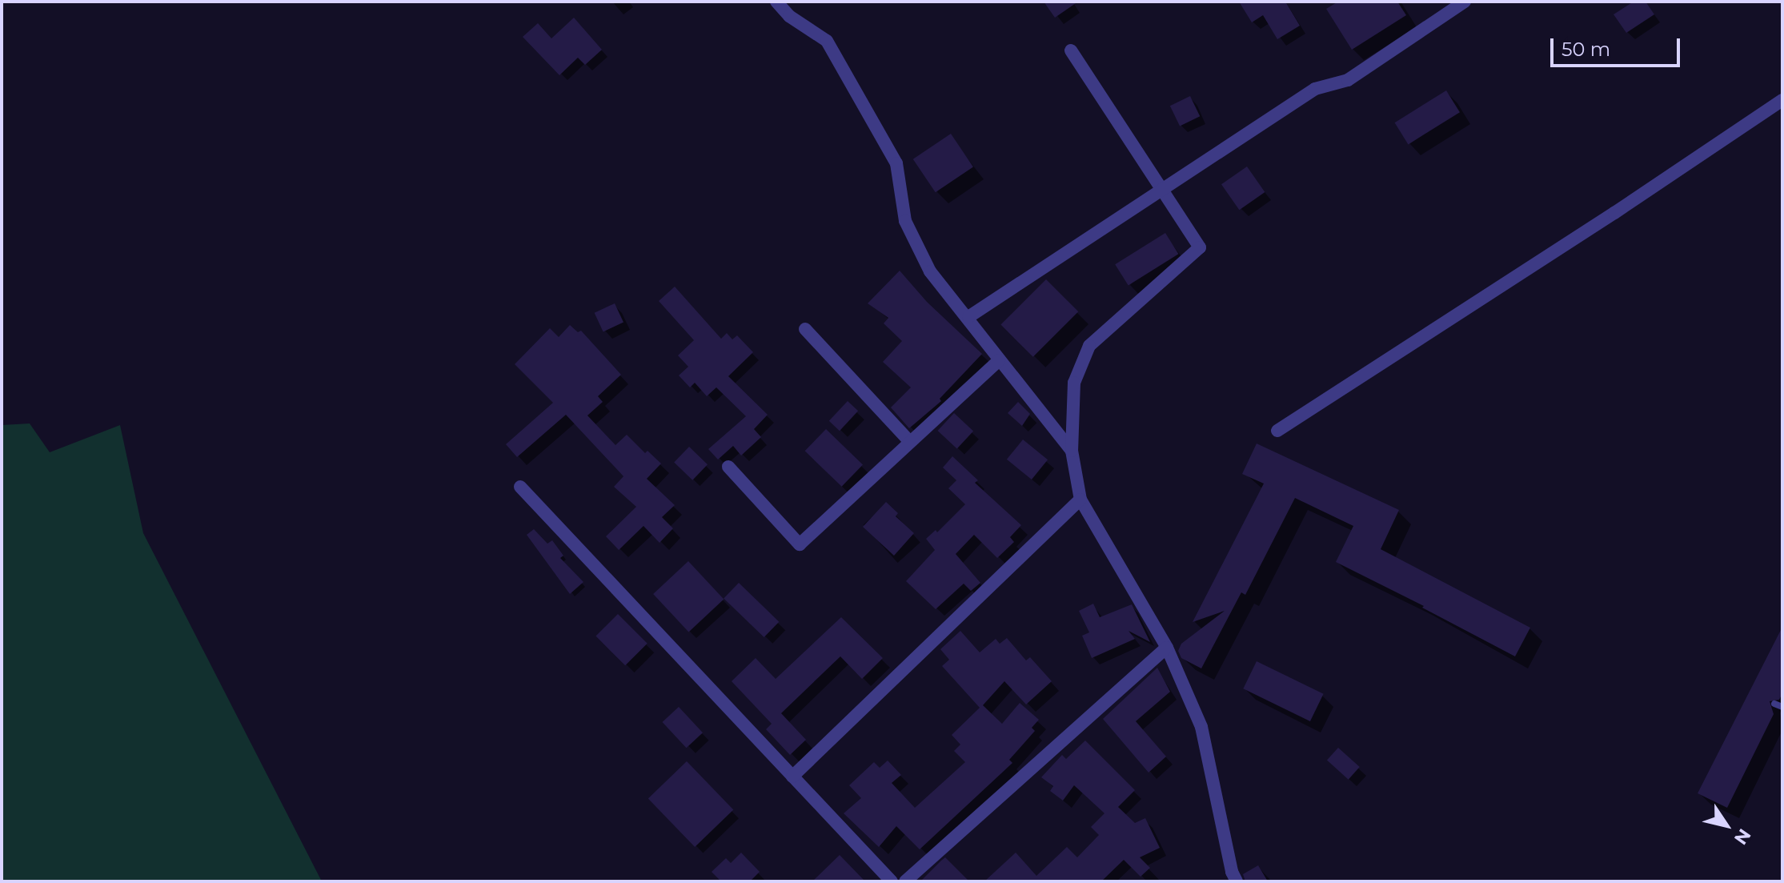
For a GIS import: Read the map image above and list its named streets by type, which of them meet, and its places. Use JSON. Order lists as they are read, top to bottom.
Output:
{
  "scale_bar": "50 m",
  "north": "bottom right"
}
